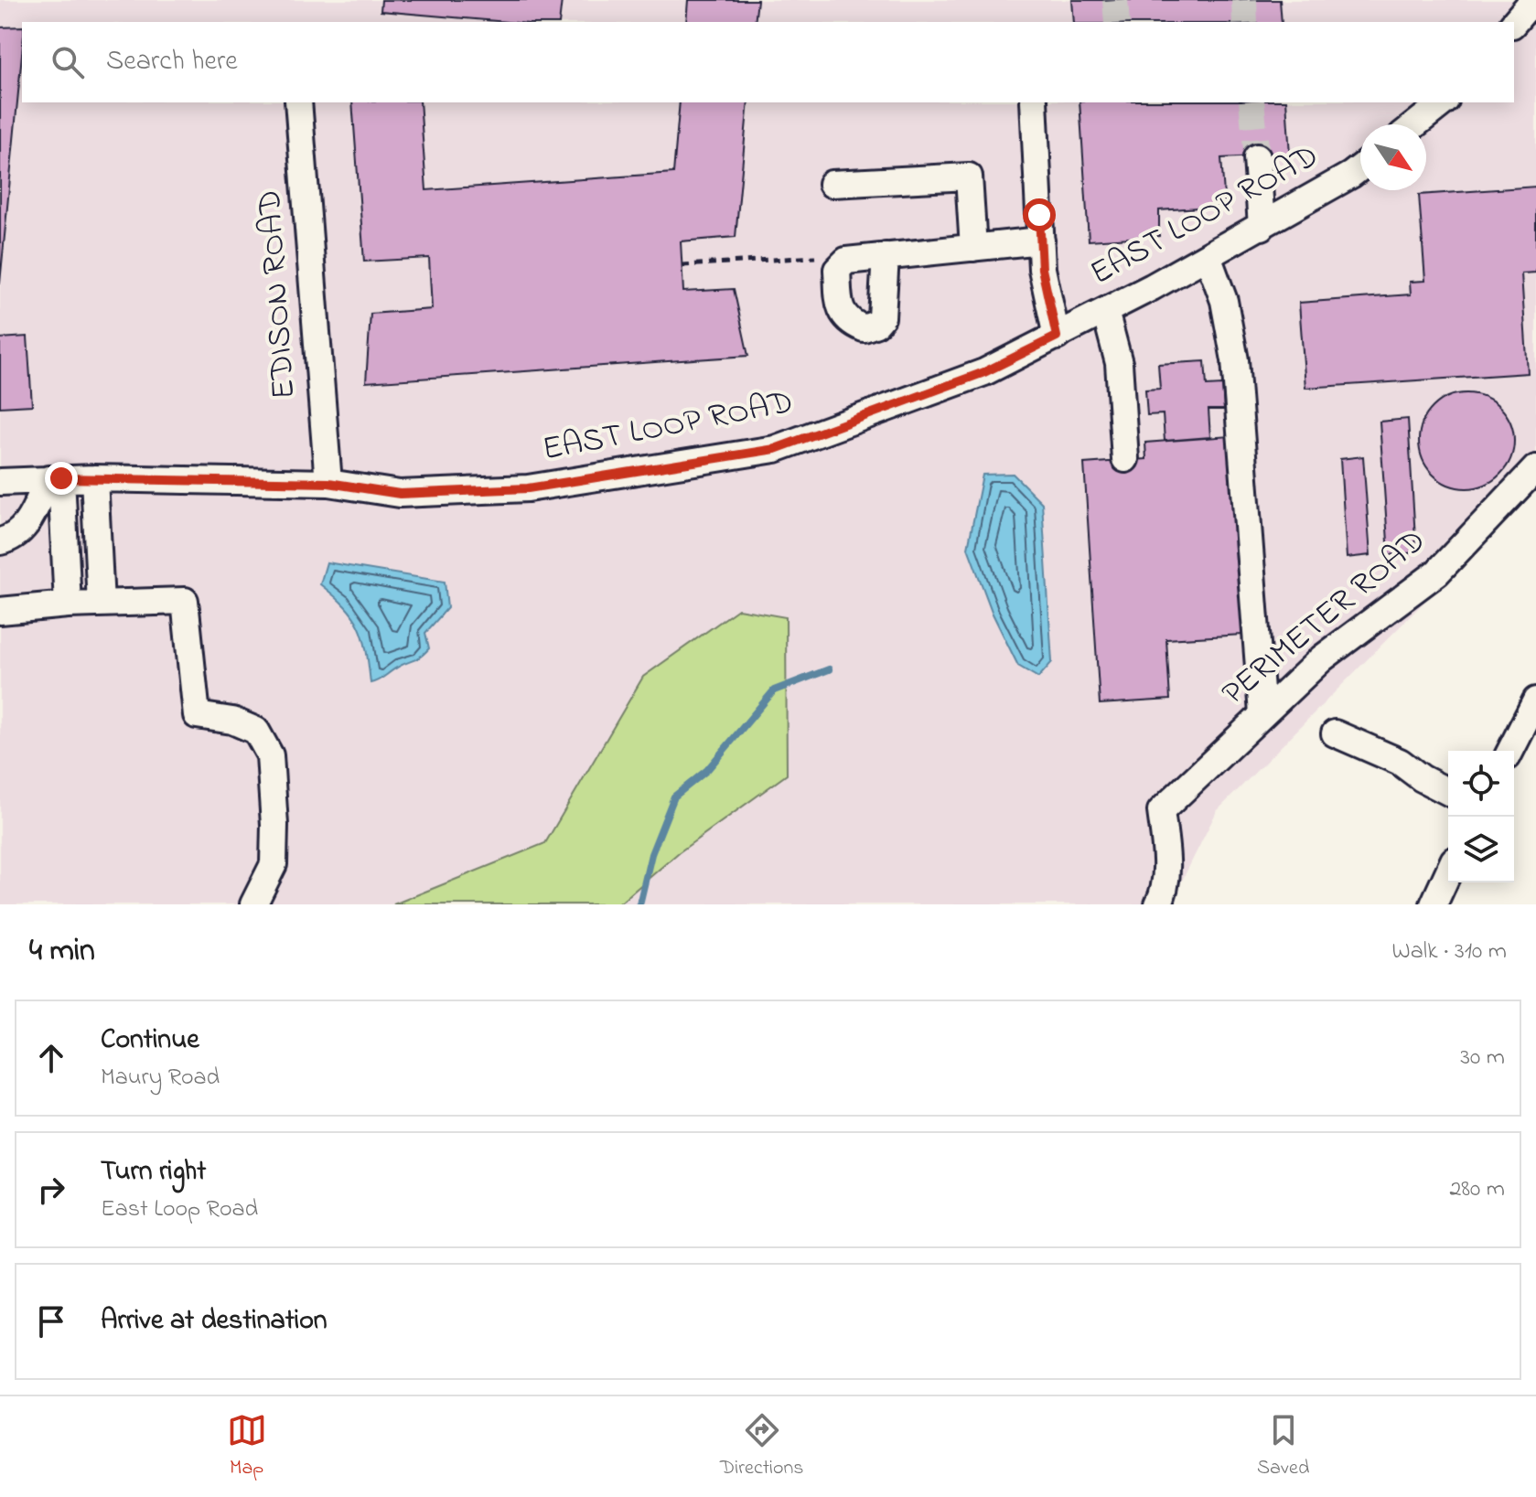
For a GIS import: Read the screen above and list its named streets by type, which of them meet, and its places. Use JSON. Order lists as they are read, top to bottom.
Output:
{
  "streets": {
    "street": ["EAST LOOP ROAD", "EDISON ROAD", "PERIMETER ROAD"]
  },
  "crossings": [
    ["EAST LOOP ROAD", "EDISON ROAD"]
  ],
  "north": "bottom right",
  "page": {
    "search": "Search here",
    "heading": ["4 min", "Walk · 310 m"],
    "list": [
      ["Continue", "Maury Road", "30 m"],
      ["Turn right", "East Loop Road", "280 m"],
      "Arrive at destination"
    ],
    "nav": ["Map", "Directions", "Saved"]
  }
}
